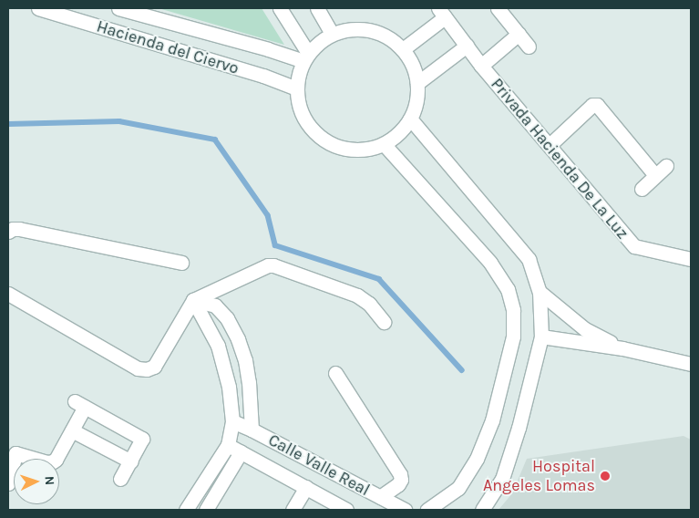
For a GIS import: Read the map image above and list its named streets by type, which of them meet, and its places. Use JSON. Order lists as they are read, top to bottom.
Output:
{
  "streets": {
    "street": ["Hacienda del Ciervo", "Privada Hacienda De La Luz", "Calle Valle Real"]
  },
  "crossings": [
    ["Hacienda del Ciervo", "Privada Hacienda De La Luz"]
  ],
  "places": ["Hospital Angeles Lomas"],
  "north": "right"
}
